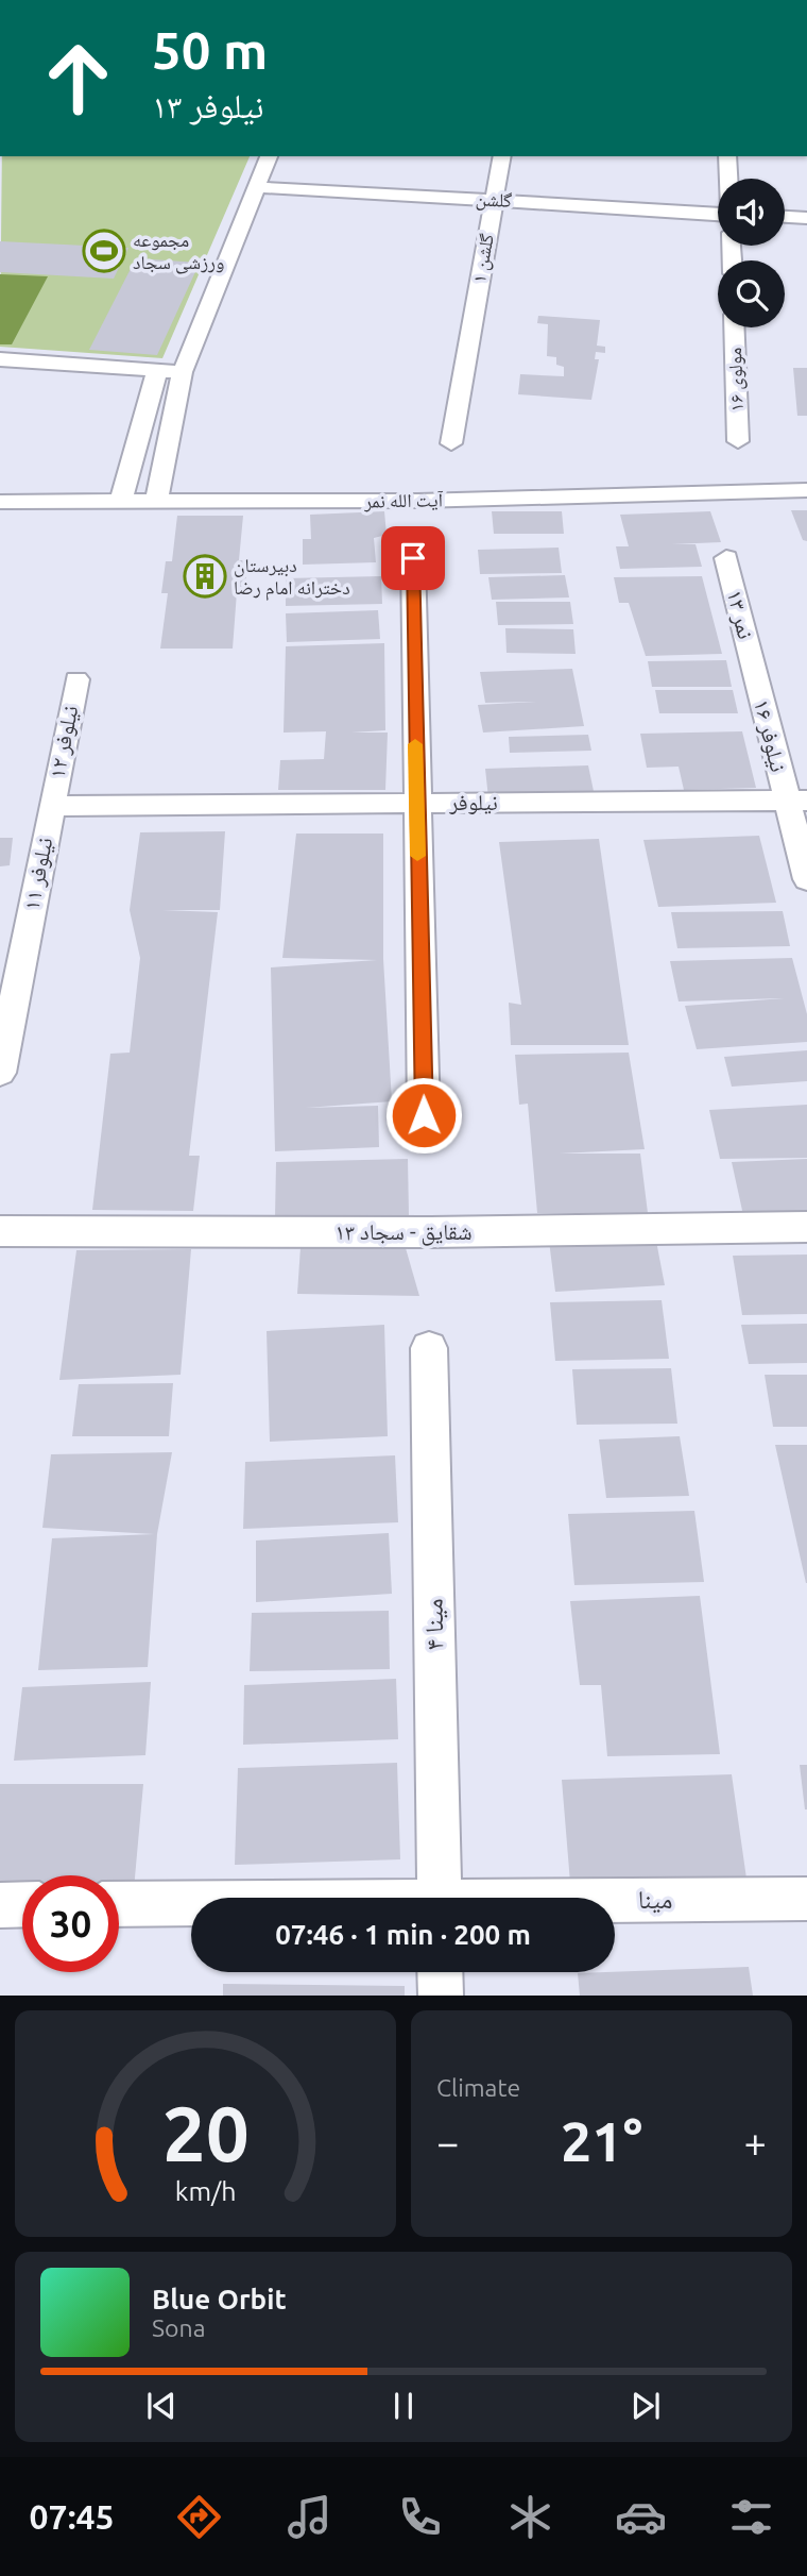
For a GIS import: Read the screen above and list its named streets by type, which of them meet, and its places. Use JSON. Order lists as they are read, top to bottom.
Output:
{
  "streets": {
    "street": [
      "گلشن",
      "گلشن ۱",
      "مولوی ۱۶",
      "آیت الله نمر",
      "نمر ۱۳",
      "نیلوفر ۱۶",
      "نیلوفر ۱۲",
      "نیلوفر",
      "نیلوفر ۱۱",
      "شقایق - سجاد ۱۳",
      "مینا ۴",
      "مینا"
    ]
  },
  "crossings": [
    ["گلشن", "گلشن ۱"],
    ["نمر ۱۳", "نیلوفر ۱۶"],
    ["نیلوفر ۱۶", "نیلوفر"],
    ["نیلوفر ۱۲", "نیلوفر"],
    ["نیلوفر ۱۲", "نیلوفر ۱۱"],
    ["نیلوفر", "نیلوفر ۱۱"]
  ],
  "places": {
    "sports": ["مجموعه ورزشی سجاد"],
    "building": ["دبیرستان دخترانه امام رضا"]
  },
  "page": {
    "turn": ["50 m", "نیلوفر ۱۳"],
    "limit": "30",
    "trip": "07:46 · 1 min · 200 m",
    "tile": "Climate",
    "heat": ["−", "21°", "+"],
    "song": ["Blue Orbit", "Sona"],
    "tabs": "07:45",
    "gauge": ["20", "km/h"]
  }
}
